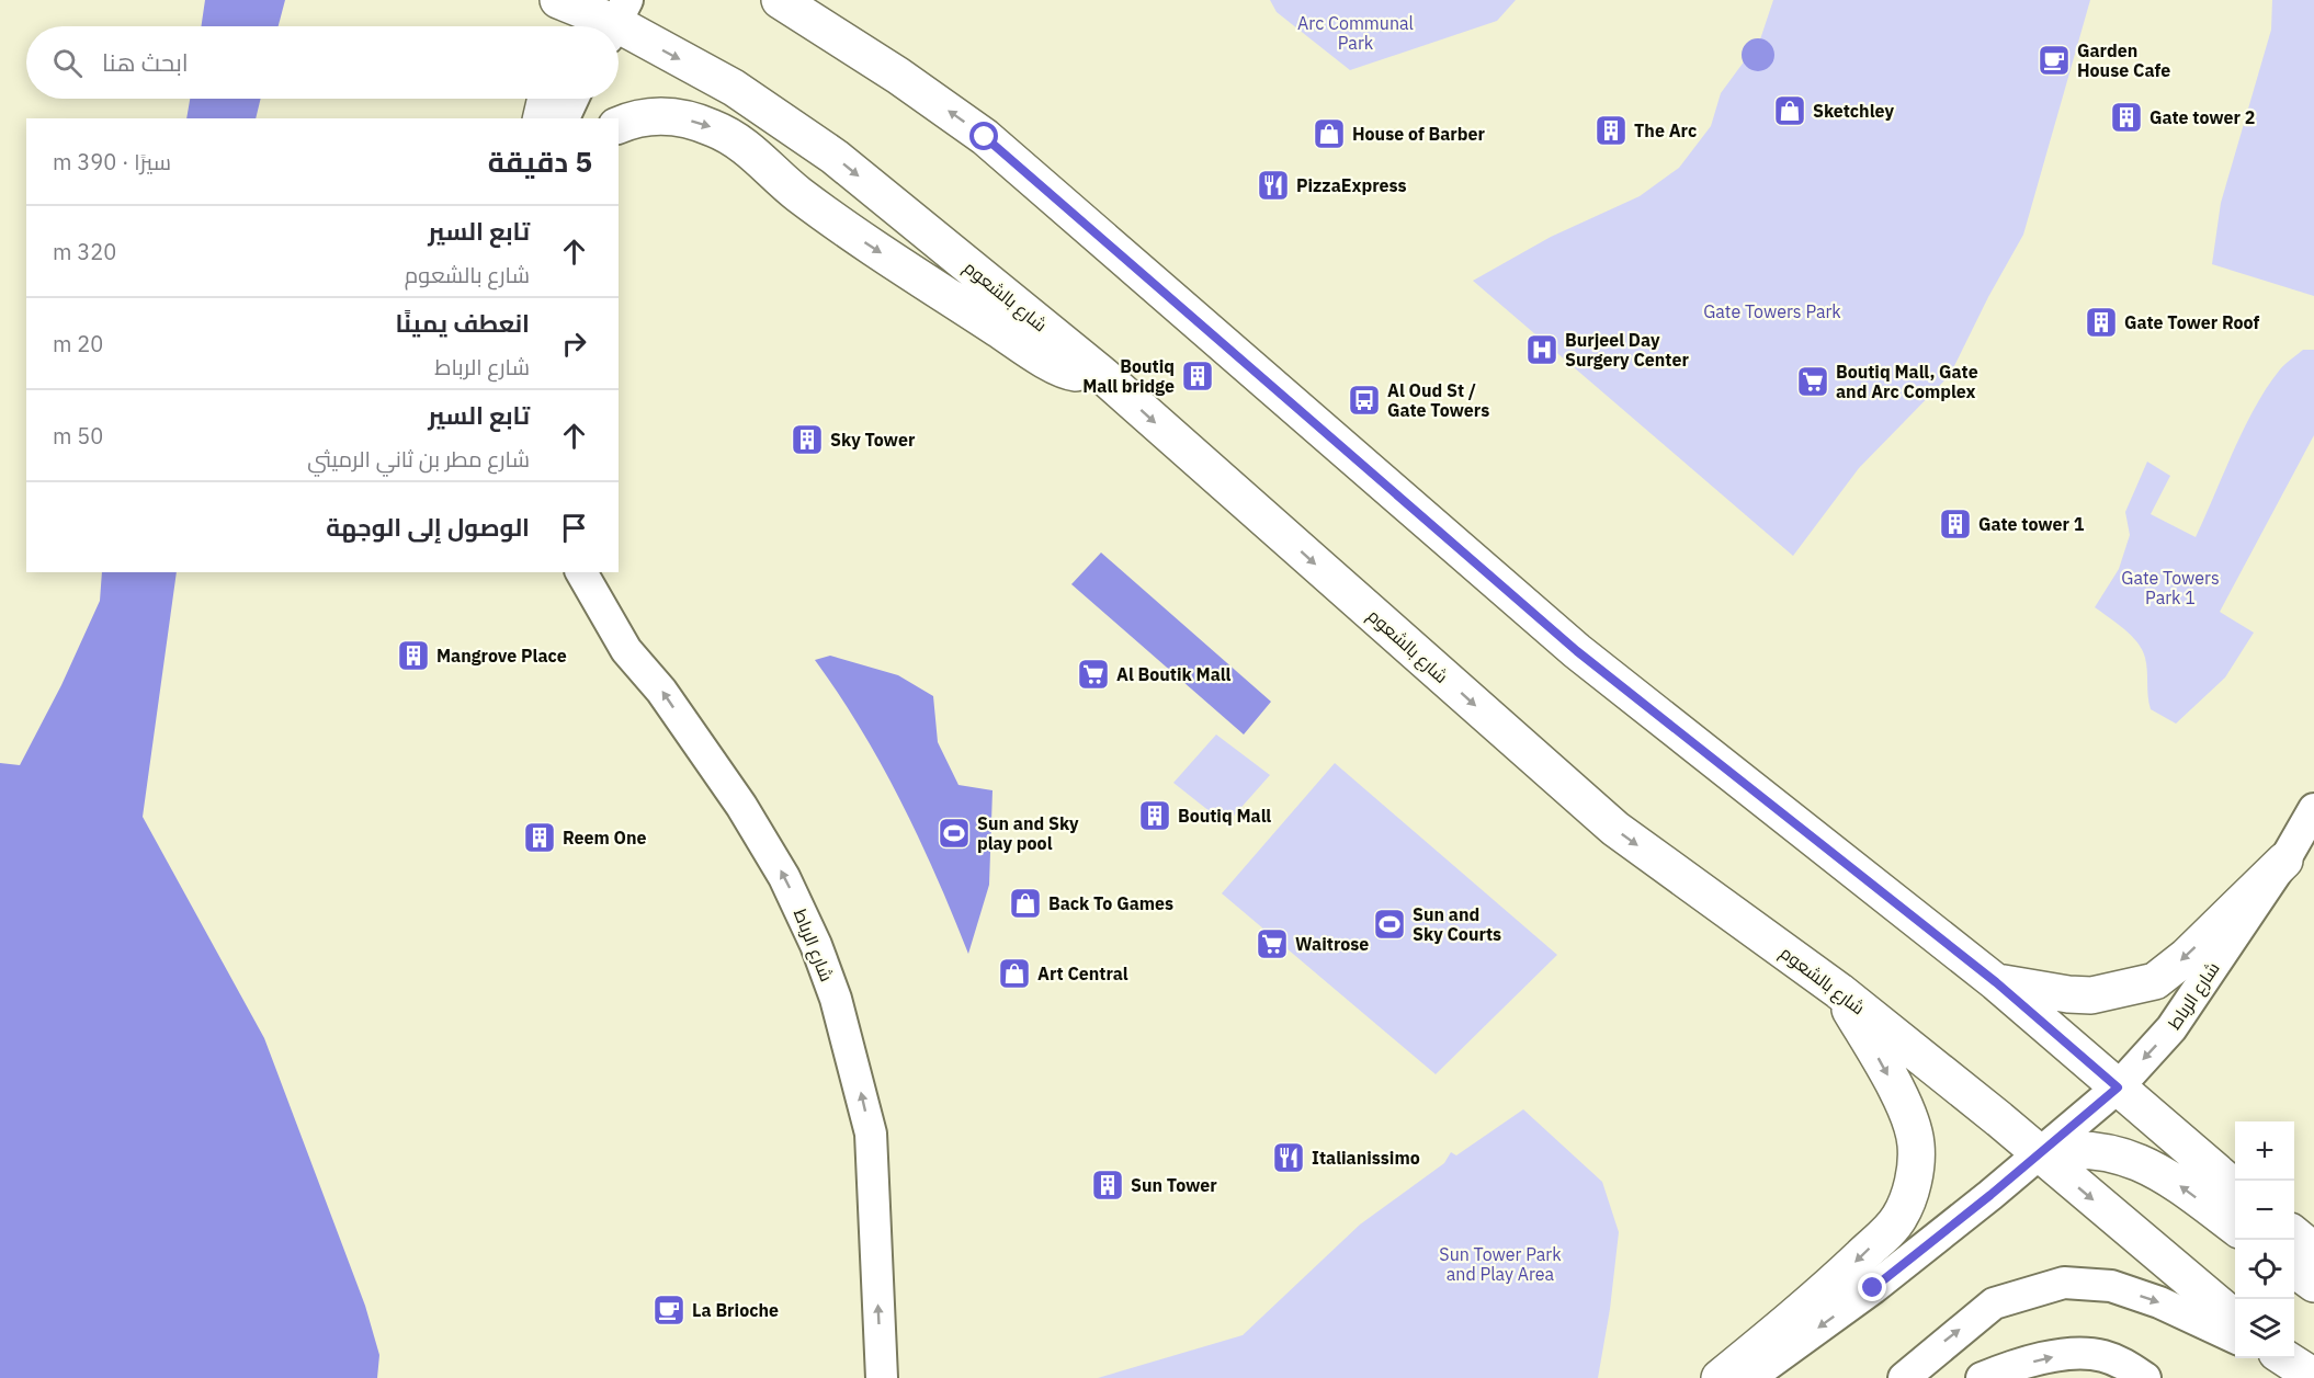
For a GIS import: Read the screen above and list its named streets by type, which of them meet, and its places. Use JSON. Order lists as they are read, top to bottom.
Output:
{
  "streets": {
    "main road": ["شارع بالشعوم"],
    "street": ["شارع الرباط"]
  },
  "crossings": [
    ["شارع بالشعوم", "شارع الرباط"]
  ],
  "parks": [
    "Arc Communal Park",
    "Gate Towers Park",
    "Gate Towers Park 1",
    "Sun Tower Park and Play Area"
  ],
  "places": {
    "cafe": ["Garden House Cafe", "La Brioche"],
    "shop": [
      "Sketchley",
      "House of Barber",
      "Back To Games",
      "Art Central"
    ],
    "building": [
      "Gate tower 2",
      "The Arc",
      "Gate Tower Roof",
      "Boutiq Mall bridge",
      "Sky Tower",
      "Gate tower 1",
      "Mangrove Place",
      "Boutiq Mall",
      "Reem One",
      "Sun Tower"
    ],
    "restaurant": ["PizzaExpress", "Italianissimo"],
    "hospital": ["Burjeel Day Surgery Center"],
    "supermarket": ["Boutiq Mall, Gate and Arc Complex", "Al Boutik Mall", "Waitrose"],
    "bus stop": ["Al Oud St / Gate Towers"],
    "sports": ["Sun and Sky play pool", "Sun and Sky Courts"]
  },
  "page": {
    "search": "ابحث هنا",
    "heading": ["5 دقيقة", "سيرًا · 390 m"],
    "list": [
      ["تابع السير", "شارع بالشعوم", "320 m"],
      ["انعطف يمينًا", "شارع الرباط", "20 m"],
      ["تابع السير", "شارع مطر بن ثاني الرميثي", "50 m"],
      "الوصول إلى الوجهة"
    ],
    "map_buttons": ["+", "−"]
  }
}
